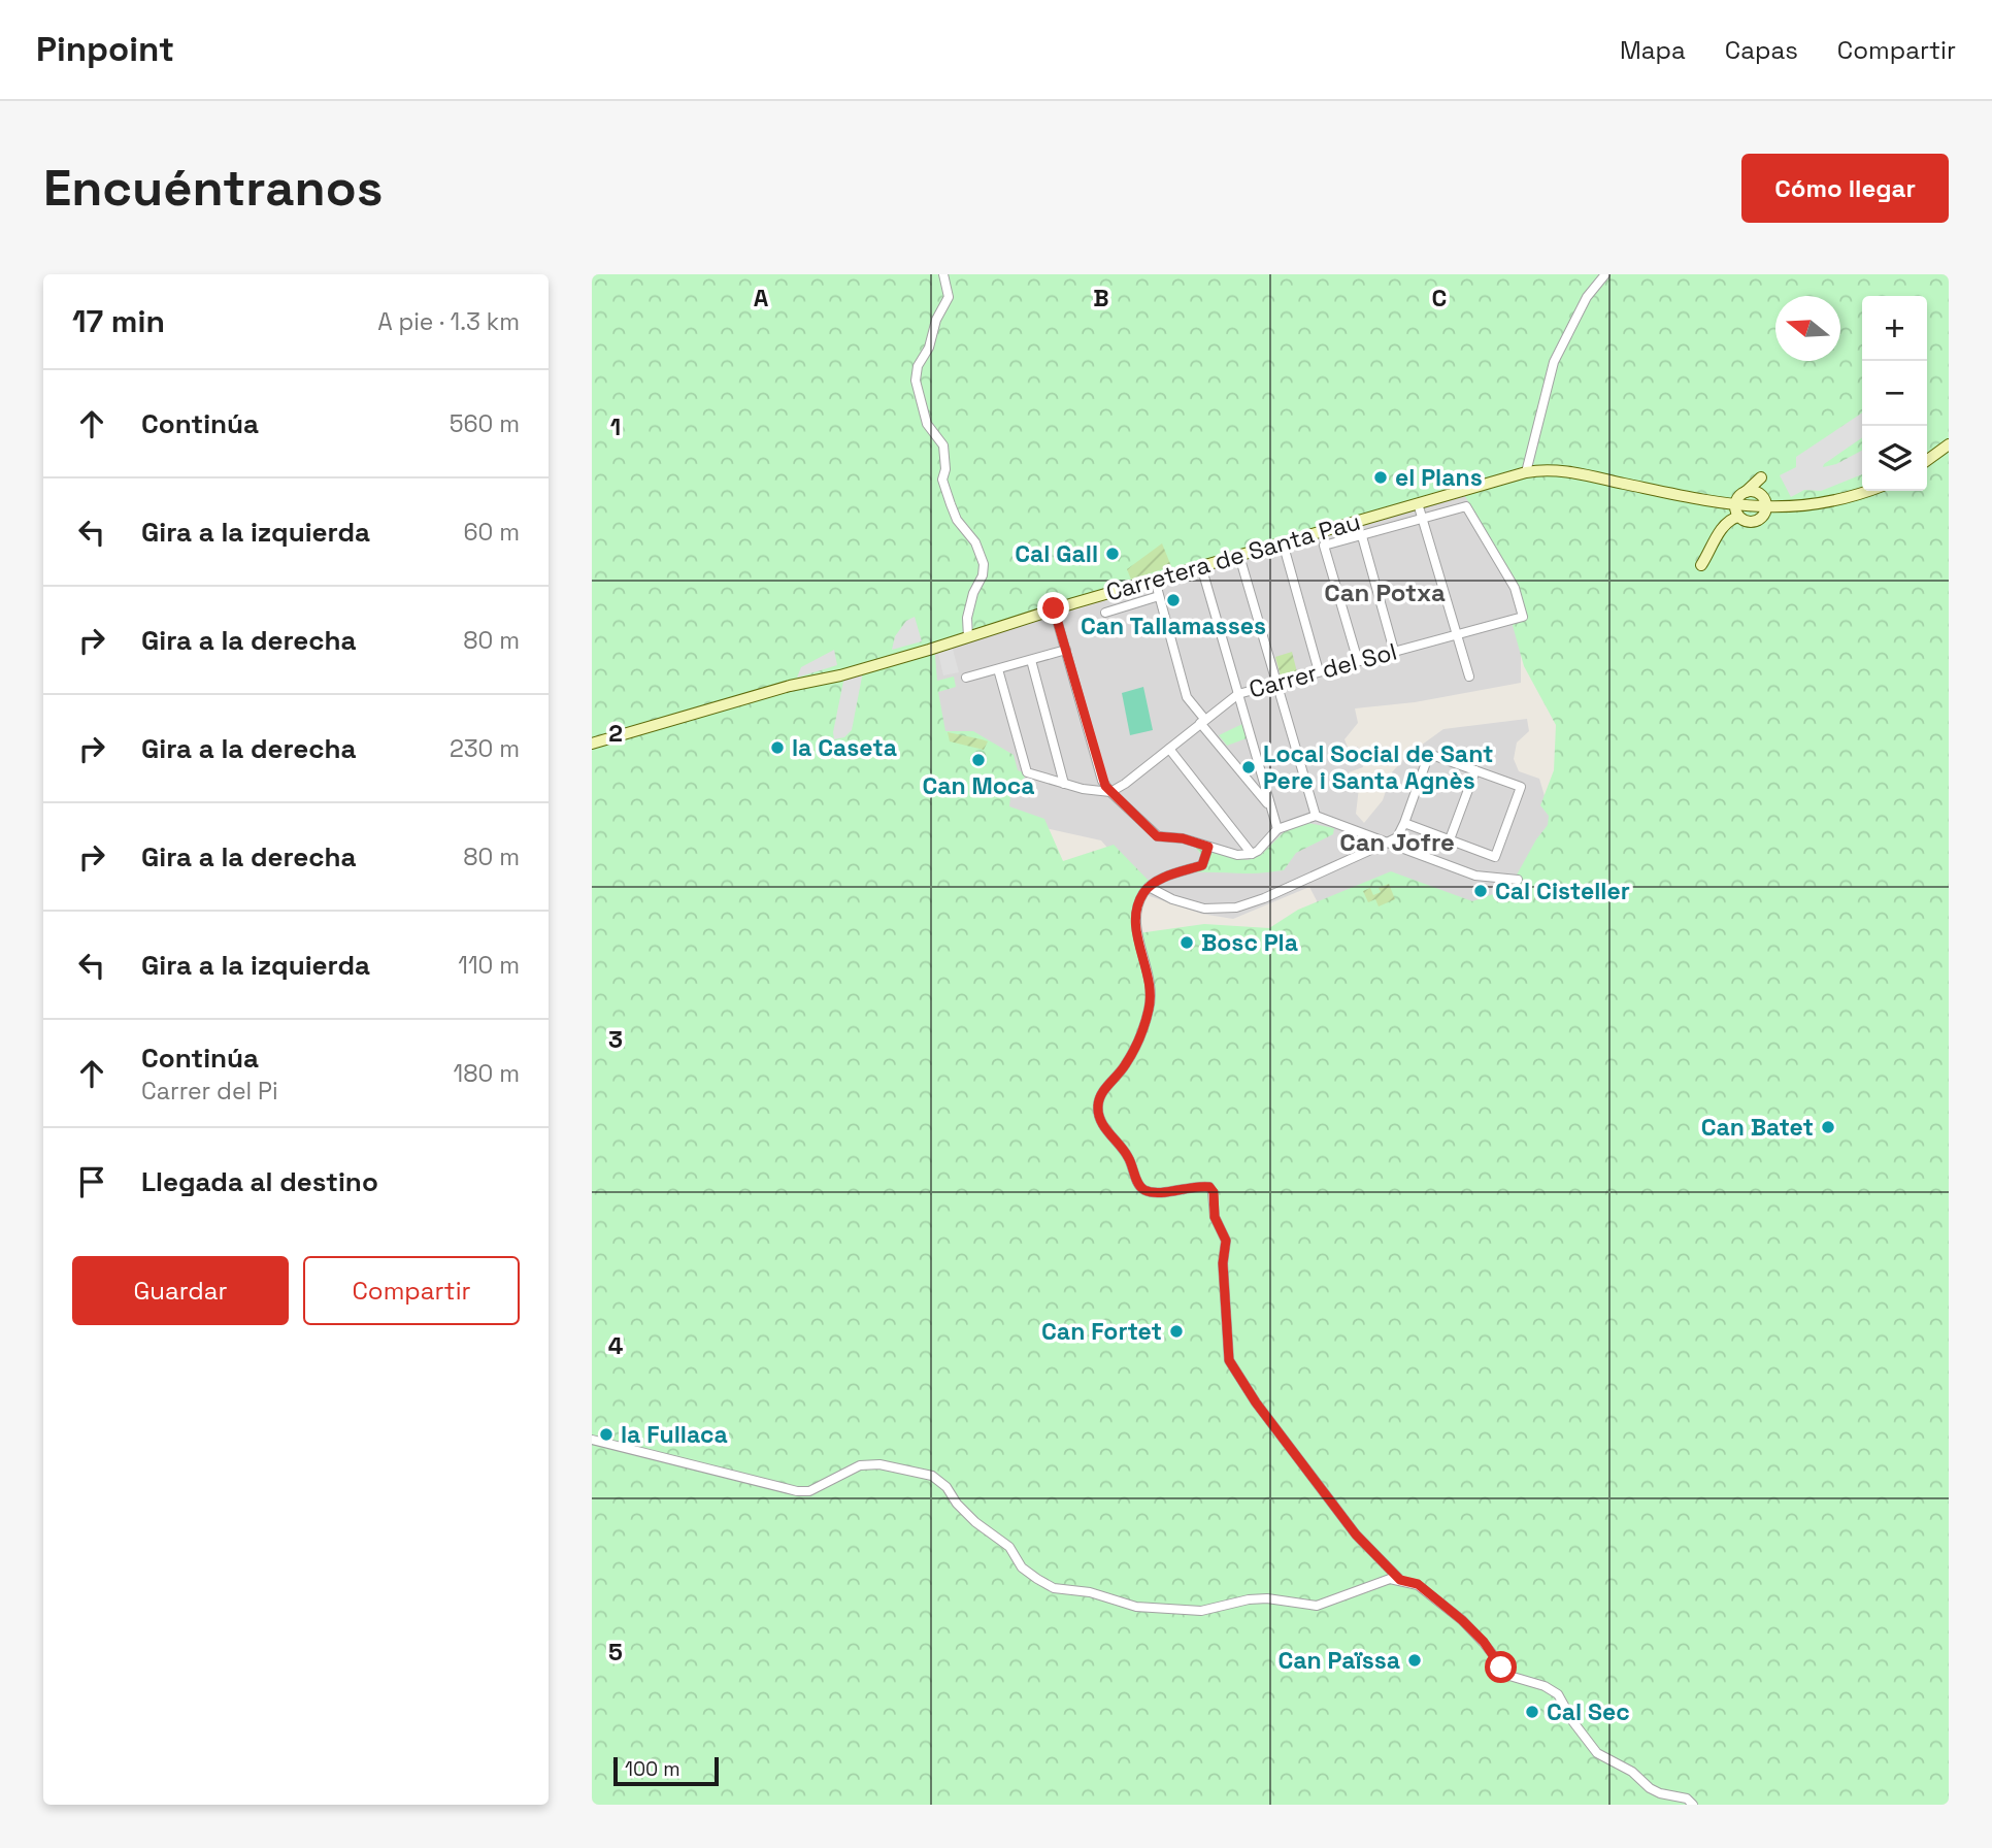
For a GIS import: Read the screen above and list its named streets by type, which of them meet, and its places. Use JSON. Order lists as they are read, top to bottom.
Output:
{
  "streets": {
    "main road": ["Carretera de Santa Pau"],
    "street": ["Carrer del Sol"]
  },
  "districts": ["Can Potxa", "Can Jofre"],
  "places": [
    "el Plans",
    "Cal Gall",
    "Can Tallamasses",
    "la Caseta",
    "Can Moca",
    "Local Social de Sant Pere i Santa Agnès",
    "Cal Cisteller",
    "Bosc Pla",
    "Can Batet",
    "Can Fortet",
    "la Fullaca",
    "Can Païssa",
    "Cal Sec"
  ],
  "scale_bar": "100 m",
  "north": "left",
  "page": {
    "header": "Pinpoint",
    "nav": ["Mapa", "Capas", "Compartir"],
    "buttons": [
      "Cómo llegar",
      ["Guardar", "Compartir"]
    ],
    "title": "Encuéntranos",
    "heading": ["17 min", "A pie · 1.3 km"],
    "map_buttons": ["+", "−"],
    "list": [
      ["Continúa", "560 m"],
      ["Gira a la izquierda", "60 m"],
      ["Gira a la derecha", "80 m"],
      ["Gira a la derecha", "230 m"],
      ["Gira a la derecha", "80 m"],
      ["Gira a la izquierda", "110 m"],
      ["Continúa", "Carrer del Pi", "180 m"],
      "Llegada al destino"
    ],
    "scale": "100 m"
  },
  "grid": {
    "columns": ["A", "B", "C"],
    "rows": [
      "1",
      "2",
      "3",
      "4",
      "5"
    ]
  }
}
